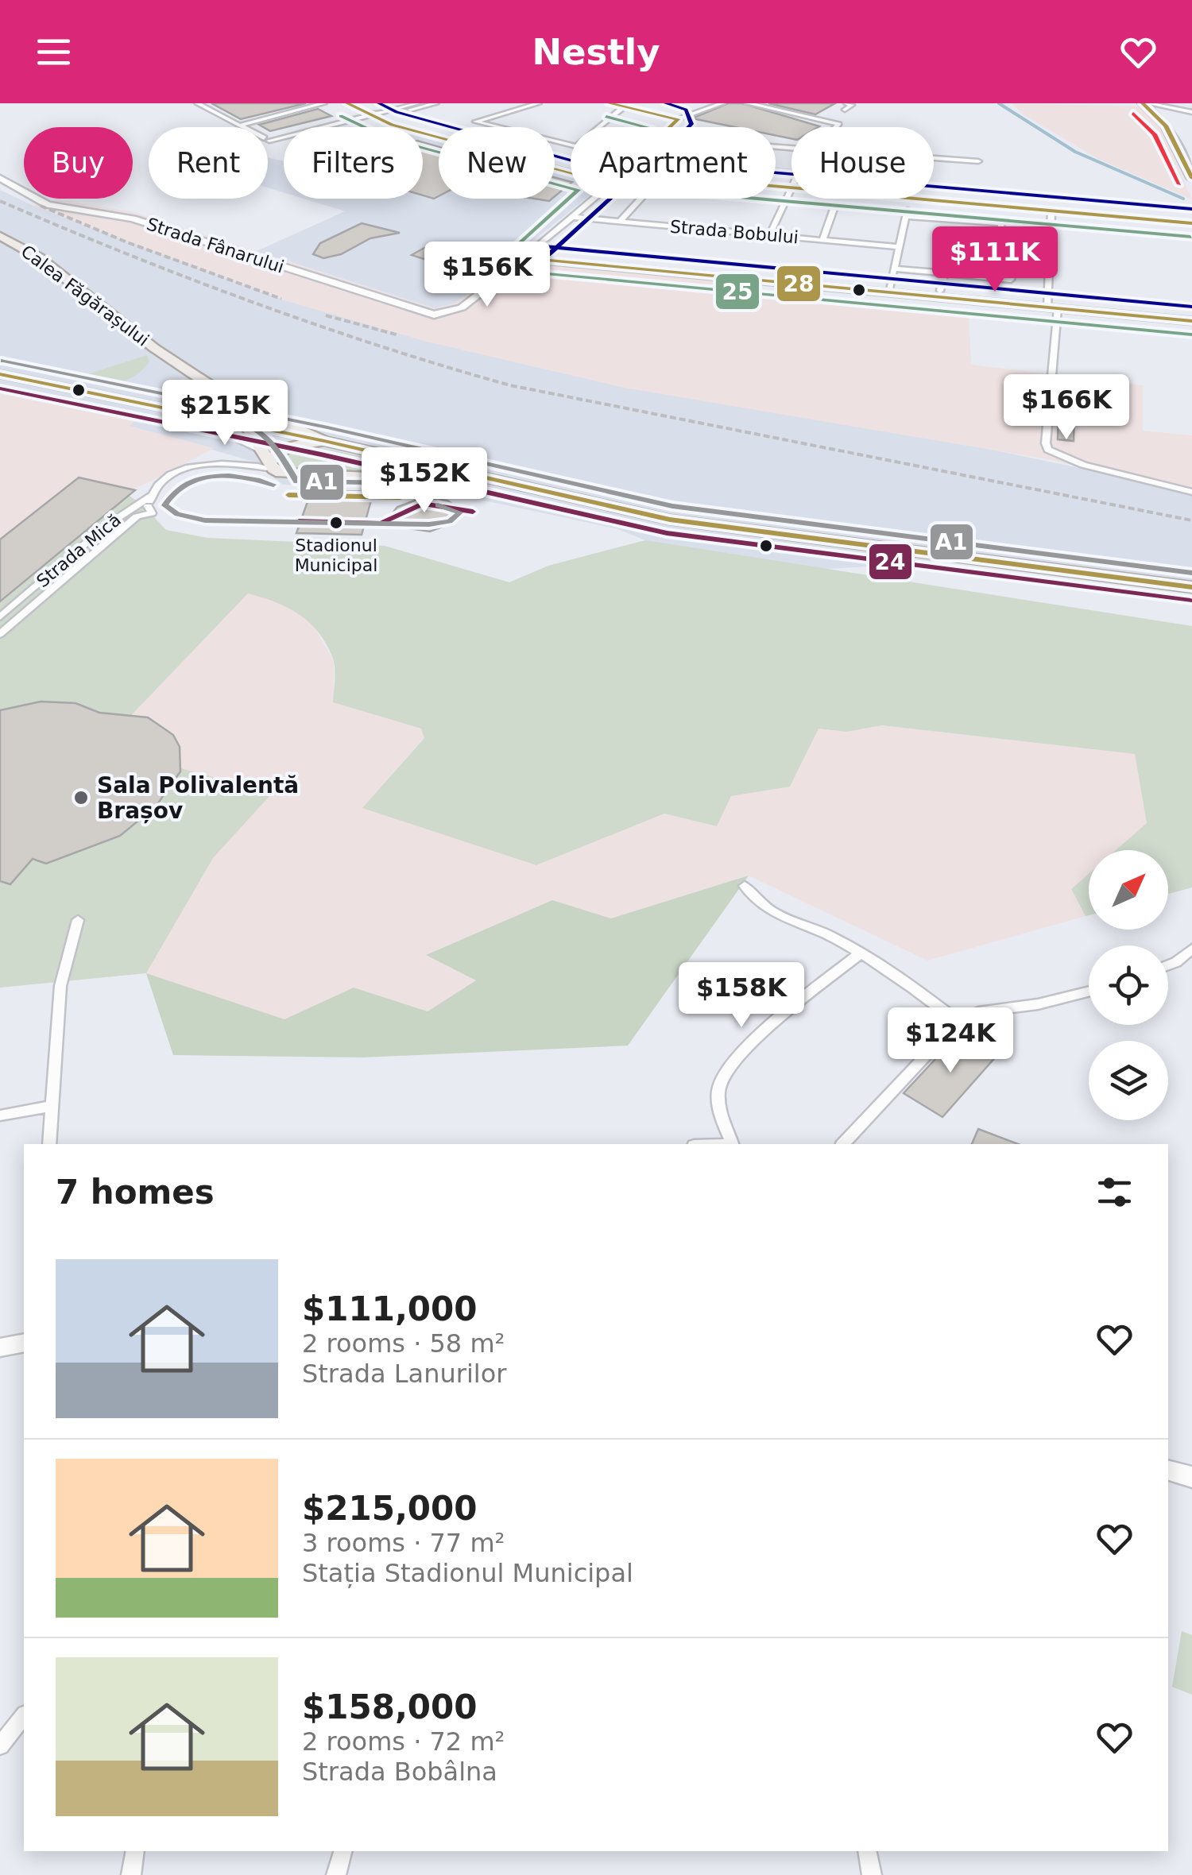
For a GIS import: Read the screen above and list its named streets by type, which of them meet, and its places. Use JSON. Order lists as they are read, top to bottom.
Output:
{
  "streets": {
    "main road": ["Calea Făgărașului"],
    "street": ["Strada Bobului", "Strada Fânarului", "Strada Mică"]
  },
  "places": ["Stadionul Municipal", "Sala Polivalentă Brașov"],
  "lines": [
    "transit line 28",
    "transit line 25",
    "transit line A1",
    "transit line 24"
  ],
  "north": "top right",
  "page": {
    "header": "Nestly",
    "chip": [
      "Buy",
      "Rent",
      "Filters",
      "New",
      "Apartment",
      "House"
    ],
    "price": [
      "$111K",
      "$156K",
      "$166K",
      "$215K",
      "$152K",
      "$158K",
      "$124K"
    ],
    "heading": "7 homes",
    "list": [
      {
        "name": "$111,000",
        "note": "2 rooms · 58 m² · Strada Lanurilor"
      },
      {
        "name": "$215,000",
        "note": "3 rooms · 77 m² · Stația Stadionul Municipal"
      },
      {
        "name": "$158,000",
        "note": "2 rooms · 72 m² · Strada Bobâlna"
      }
    ]
  }
}
